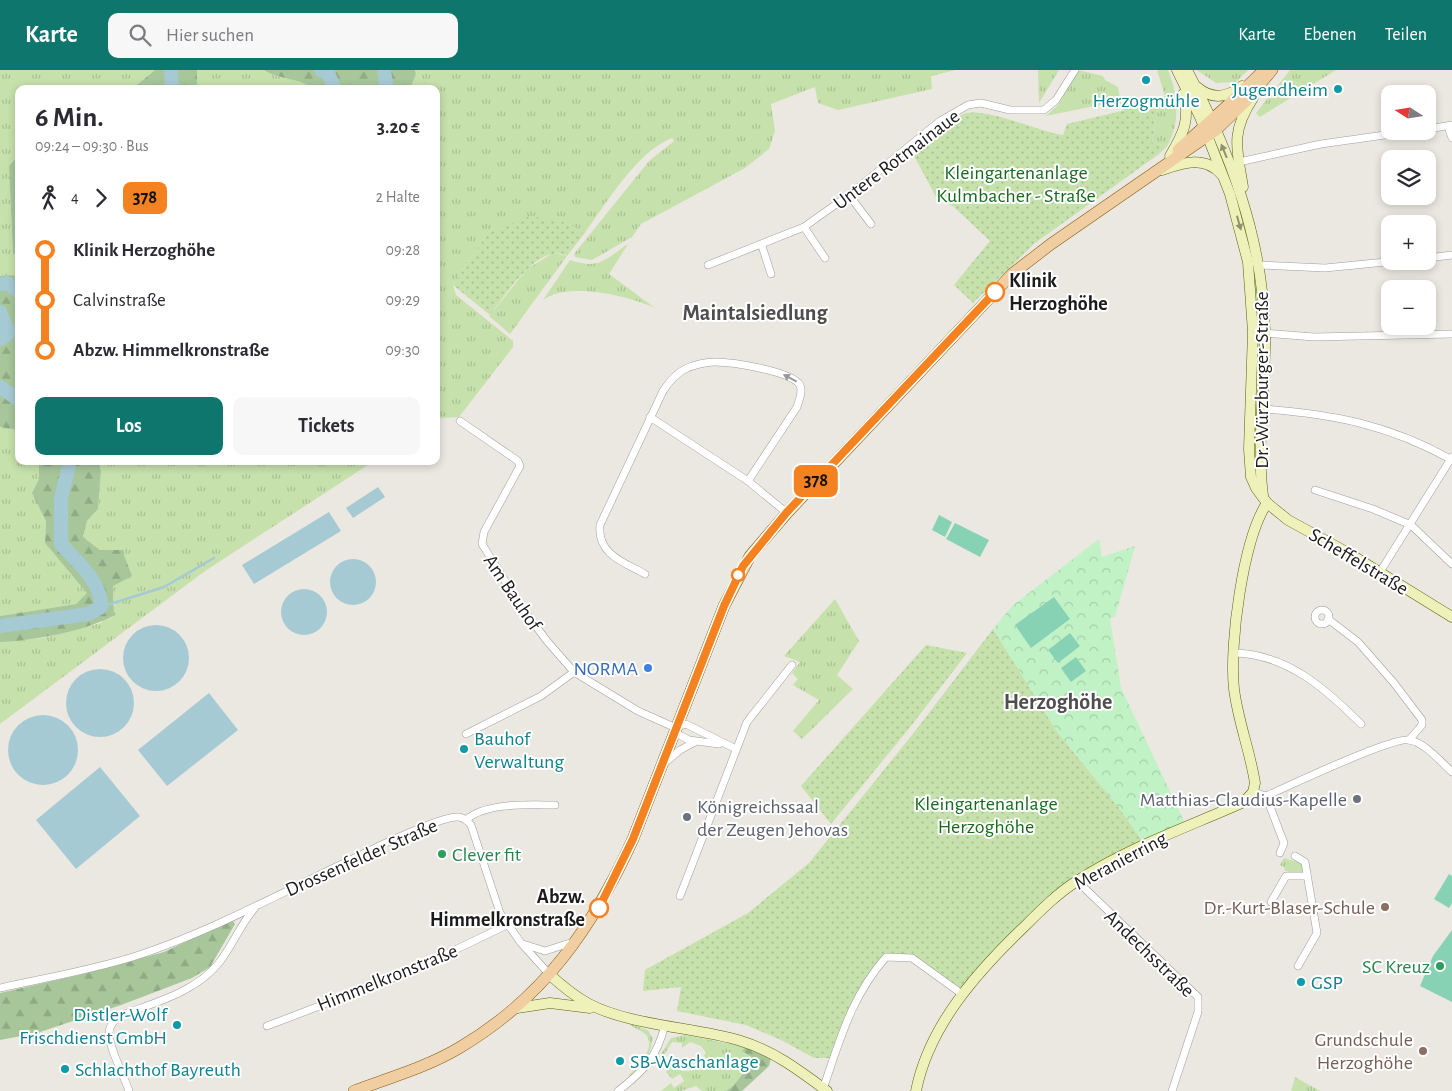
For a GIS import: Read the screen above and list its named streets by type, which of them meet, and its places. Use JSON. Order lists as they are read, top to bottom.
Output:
{
  "streets": {
    "main road": ["Dr.-Würzburger-Straße", "Scheffelstraße", "Meranierring"],
    "street": [
      "Untere Rotmainaue",
      "Am Bauhof",
      "Drossenfelder Straße",
      "Andechsstraße",
      "Himmelkronstraße"
    ]
  },
  "crossings": [
    ["Dr.-Würzburger-Straße", "Scheffelstraße"],
    ["Meranierring", "Andechsstraße"]
  ],
  "districts": ["Maintalsiedlung", "Herzoghöhe"],
  "parks": ["Kleingartenanlage Kulmbacher - Straße", "Kleingartenanlage Herzoghöhe"],
  "places": [
    "Herzogmühle",
    "Jugendheim",
    "Klinik Herzoghöhe",
    "NORMA",
    "Bauhof Verwaltung",
    "Matthias-Claudius-Kapelle",
    "Königreichssaal der Zeugen Jehovas",
    "Clever fit",
    "Dr.-Kurt-Blaser-Schule",
    "Abzw. Himmelkronstraße",
    "SC Kreuz",
    "GSP",
    "Distler-Wolf Frischdienst GmbH",
    "Grundschule Herzoghöhe",
    "SB-Waschanlage",
    "Schlachthof Bayreuth"
  ],
  "lines": ["bus line 378"],
  "north": "left",
  "page": {
    "header": "Karte",
    "search": "Hier suchen",
    "nav": ["Karte", "Ebenen", "Teilen"],
    "on_map": "378",
    "map_buttons": ["+", "−"],
    "heading": ["6 Min.", "09:24 – 09:30 · Bus", "3.20 €"],
    "legs": ["4", "378", "2 Halte"],
    "list": [
      {
        "name": "Klinik Herzoghöhe",
        "value": "09:28"
      },
      {
        "name": "Calvinstraße",
        "value": "09:29"
      },
      {
        "name": "Abzw. Himmelkronstraße",
        "value": "09:30"
      }
    ],
    "buttons": ["Los", "Tickets"]
  }
}
